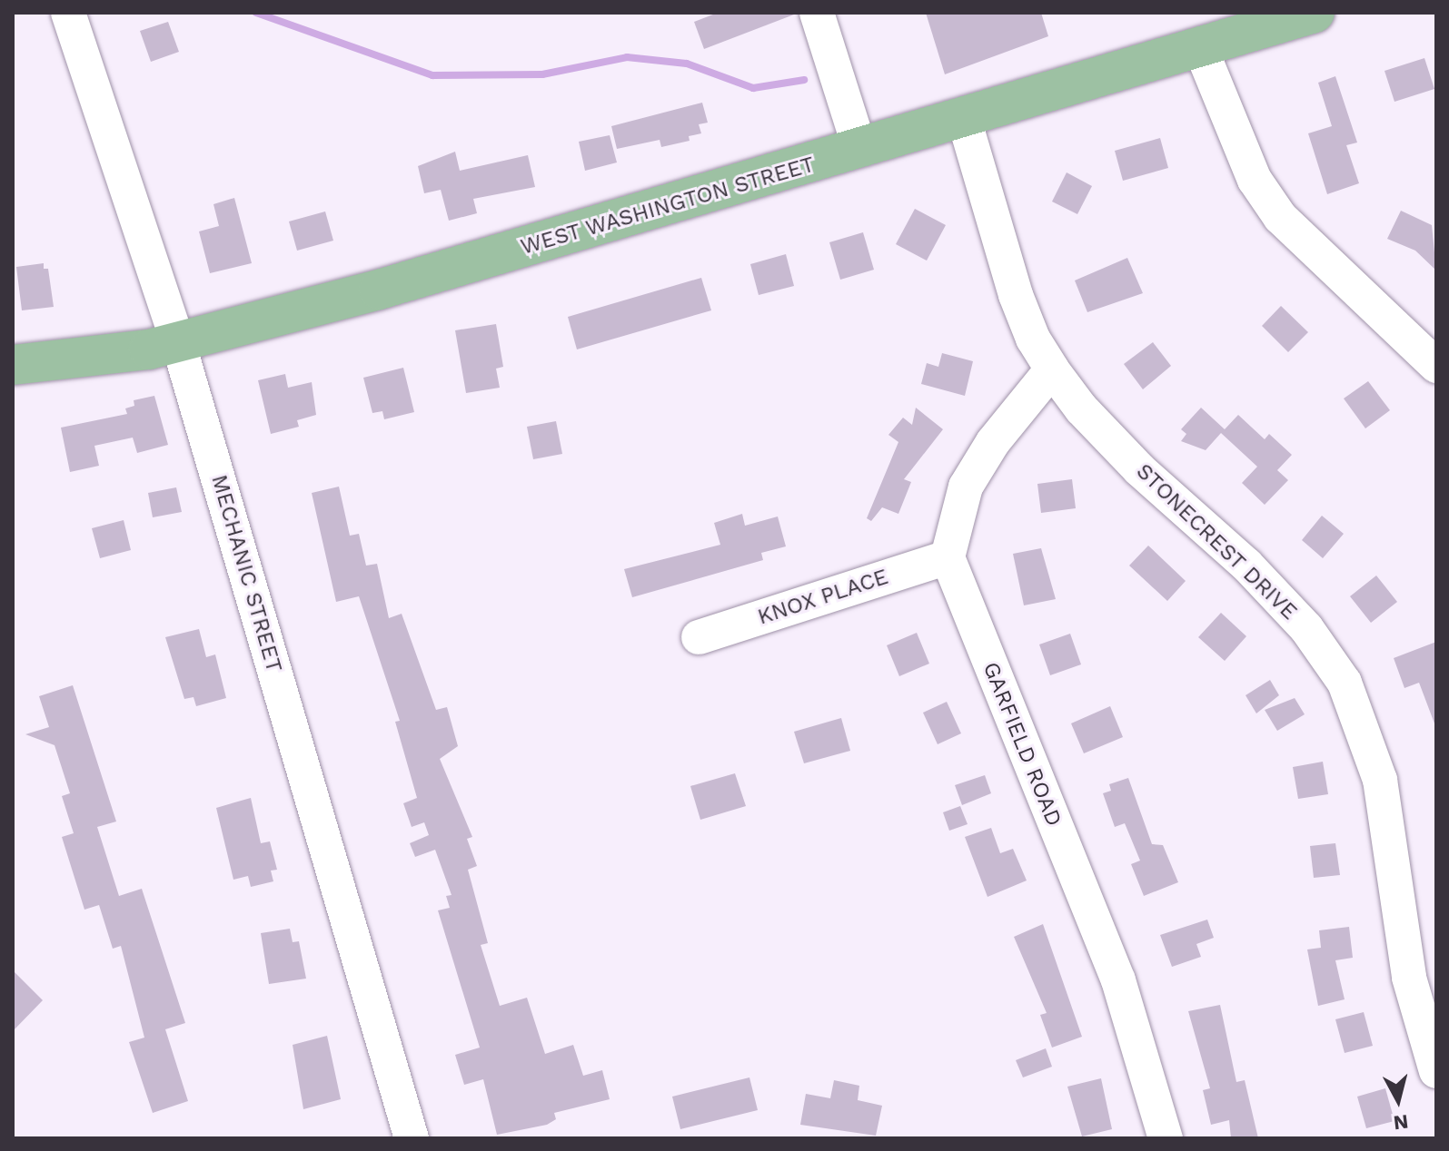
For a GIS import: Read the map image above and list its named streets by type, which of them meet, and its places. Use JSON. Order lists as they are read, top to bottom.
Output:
{
  "streets": {
    "main road": ["WEST WASHINGTON STREET"],
    "street": [
      "STONECREST DRIVE",
      "MECHANIC STREET",
      "KNOX PLACE",
      "GARFIELD ROAD"
    ]
  },
  "crossings": [
    ["WEST WASHINGTON STREET", "STONECREST DRIVE"],
    ["WEST WASHINGTON STREET", "MECHANIC STREET"],
    ["KNOX PLACE", "GARFIELD ROAD"]
  ],
  "north": "bottom"
}
